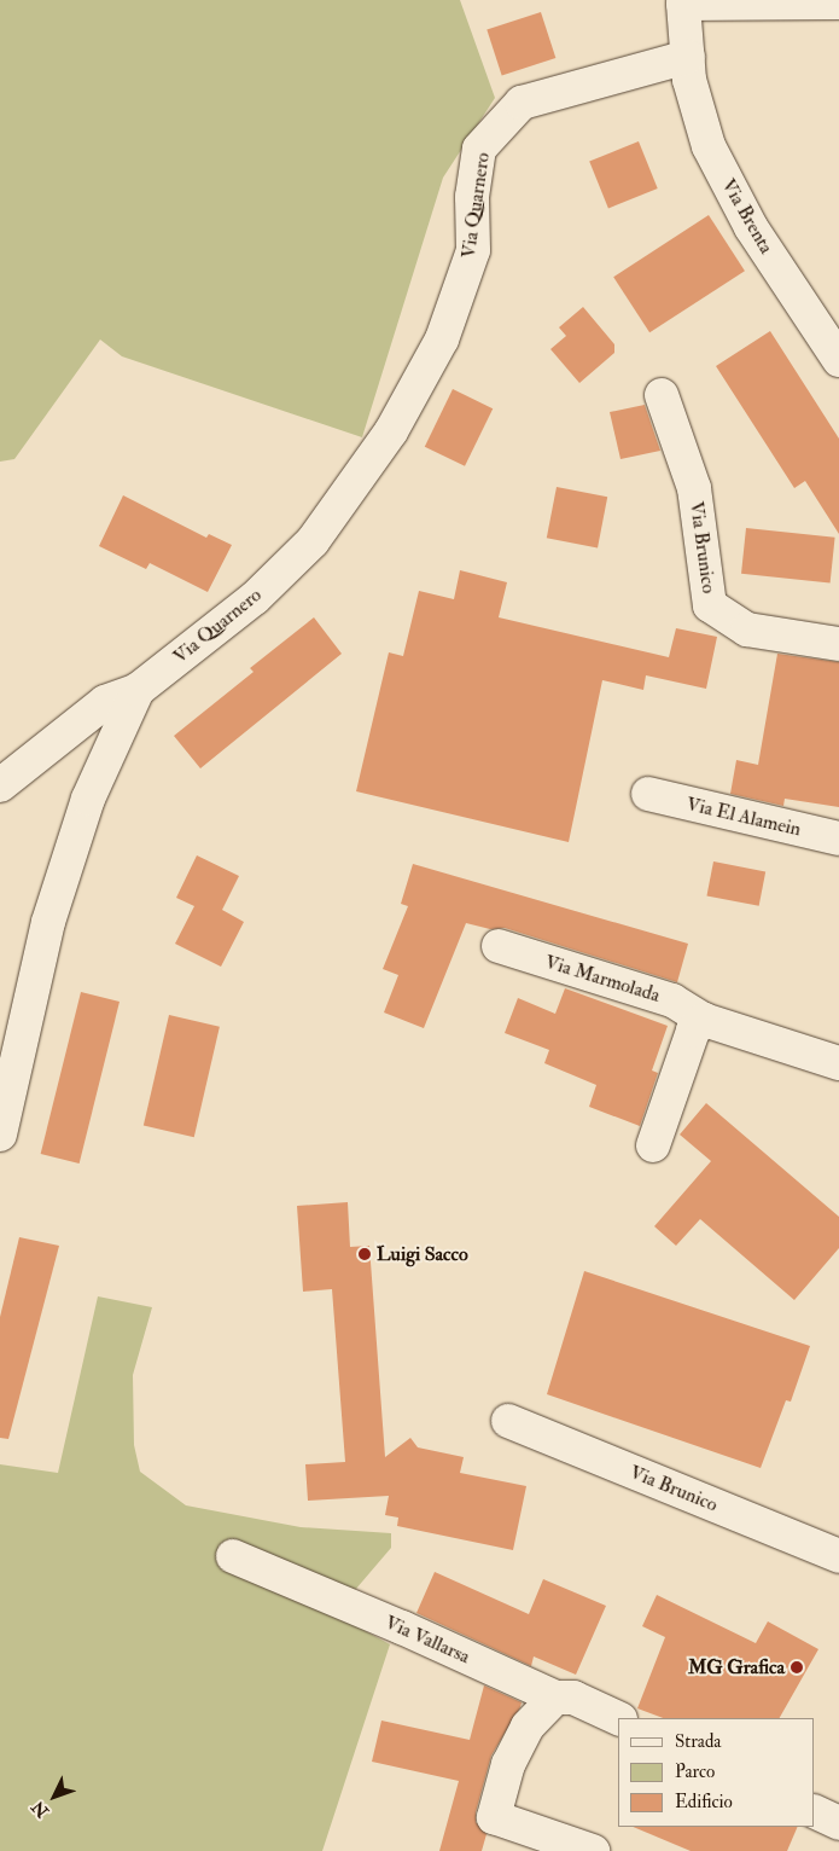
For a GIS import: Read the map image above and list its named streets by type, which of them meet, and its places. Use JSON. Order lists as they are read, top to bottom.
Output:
{
  "streets": {
    "street": [
      "Via Quarnero",
      "Via Brenta",
      "Via Brunico",
      "Via El Alamein",
      "Via Marmolada",
      "Via Vallarsa"
    ]
  },
  "crossings": [
    ["Via Quarnero", "Via Brenta"]
  ],
  "places": ["Luigi Sacco", "MG Grafica"],
  "legend": ["Strada", "Parco", "Edificio"],
  "north": "bottom left"
}
